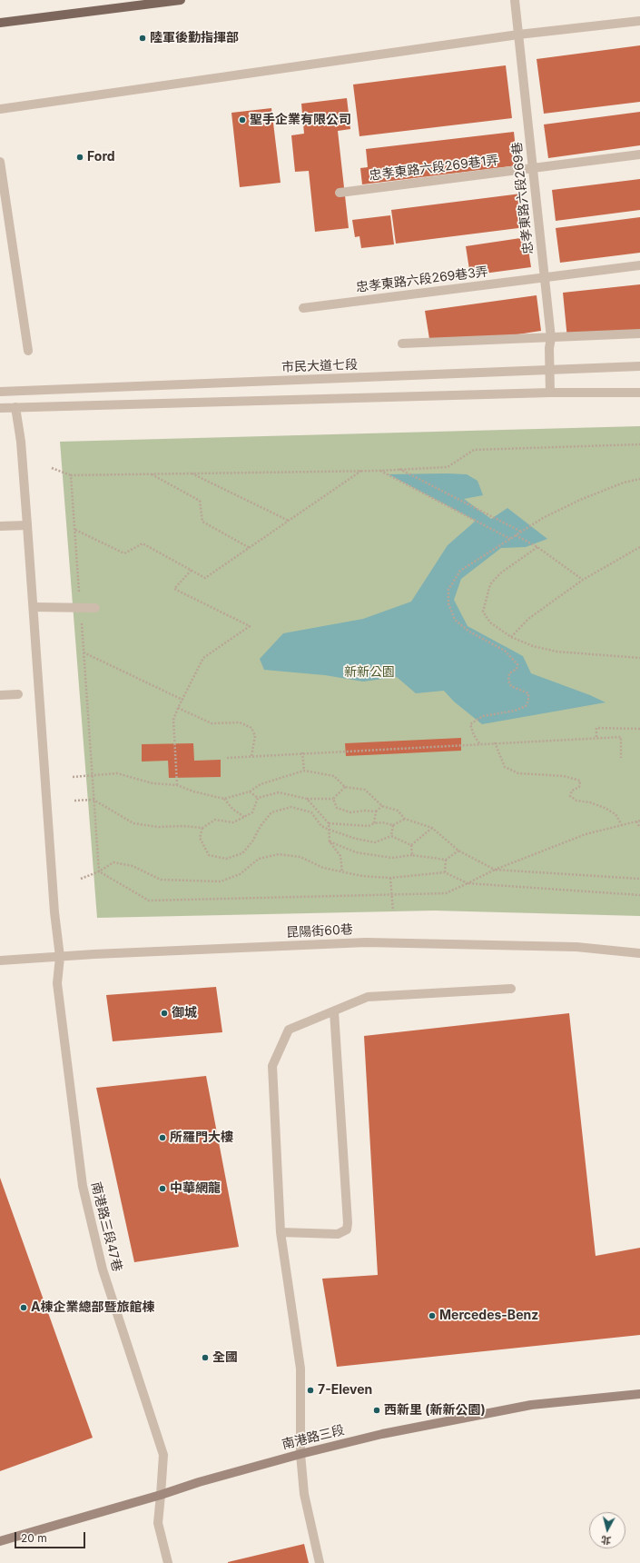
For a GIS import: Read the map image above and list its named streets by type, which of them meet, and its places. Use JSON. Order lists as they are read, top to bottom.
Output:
{
  "streets": {
    "main road": ["南港路三段"],
    "street": [
      "忠孝東路六段269巷1弄",
      "忠孝東路六段269巷",
      "忠孝東路六段269巷3弄",
      "市民大道七段",
      "昆陽街60巷",
      "南港路三段47巷"
    ]
  },
  "crossings": [
    ["忠孝東路六段269巷1弄", "忠孝東路六段269巷"],
    ["忠孝東路六段269巷", "忠孝東路六段269巷3弄"],
    ["忠孝東路六段269巷", "市民大道七段"],
    ["昆陽街60巷", "南港路三段47巷"],
    ["南港路三段47巷", "南港路三段"]
  ],
  "parks": ["新新公園"],
  "places": [
    "陸軍後勤指揮部",
    "聖手企業有限公司",
    "Ford",
    "御城",
    "所羅門大樓",
    "中華網龍",
    "A棟企業總部暨旅館棟",
    "Mercedes-Benz",
    "全國",
    "7-Eleven",
    "西新里 (新新公園)"
  ],
  "scale_bar": "20 m",
  "north": "bottom"
}
